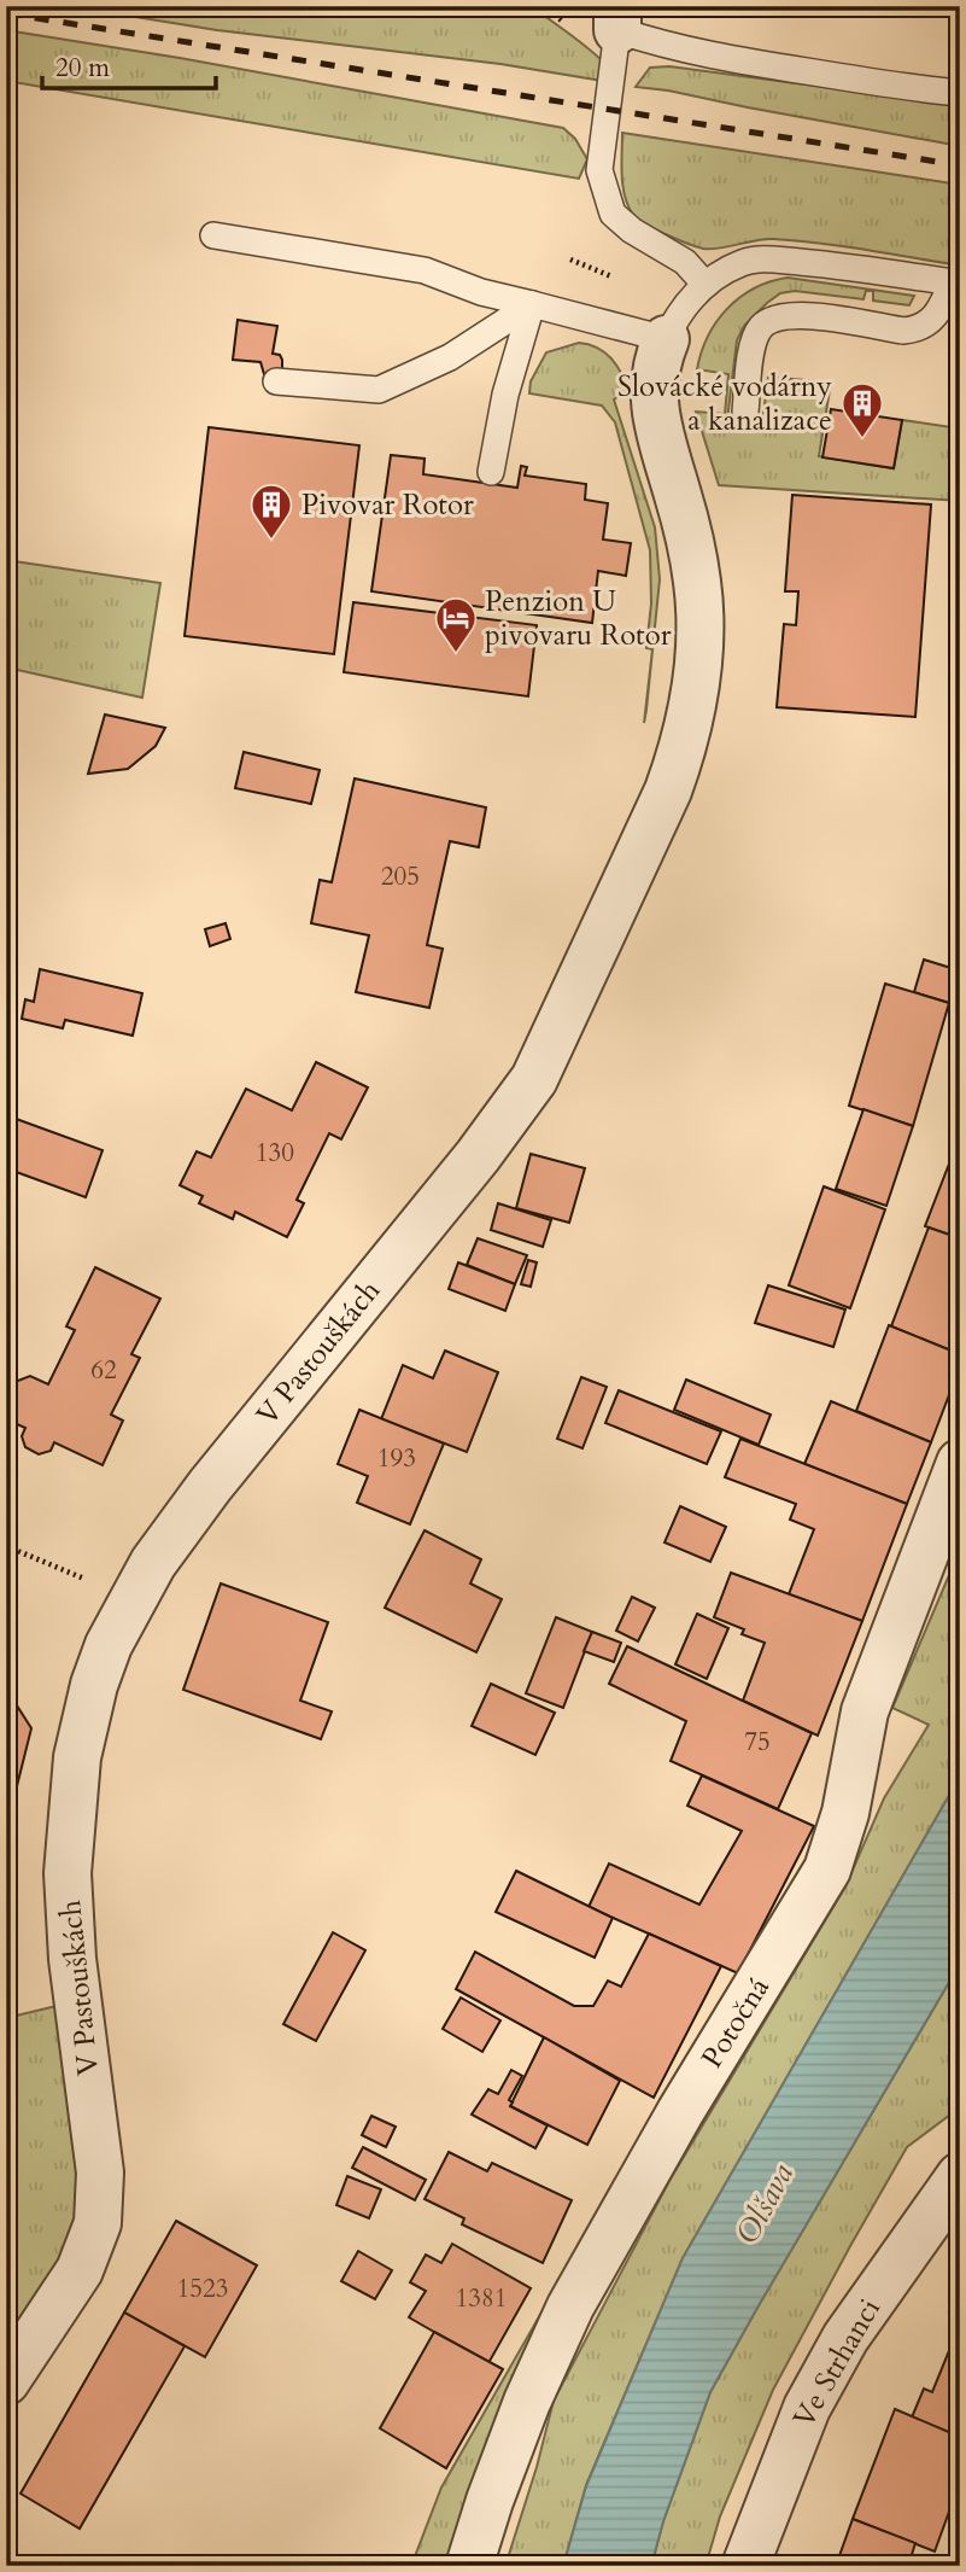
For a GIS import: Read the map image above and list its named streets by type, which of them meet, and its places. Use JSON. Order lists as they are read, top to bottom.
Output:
{
  "streets": {
    "street": ["V Pastouškách", "Potočná", "Ve Strhanci"]
  },
  "water": ["Olšava"],
  "places": {
    "building": ["Slovácké vodárny a kanalizace", "Pivovar Rotor"],
    "hotel": ["Penzion U pivovaru Rotor"]
  },
  "house_numbers": [
    "205",
    "130",
    "62",
    "193",
    "75",
    "1523",
    "1381"
  ],
  "scale_bar": "20 m"
}
